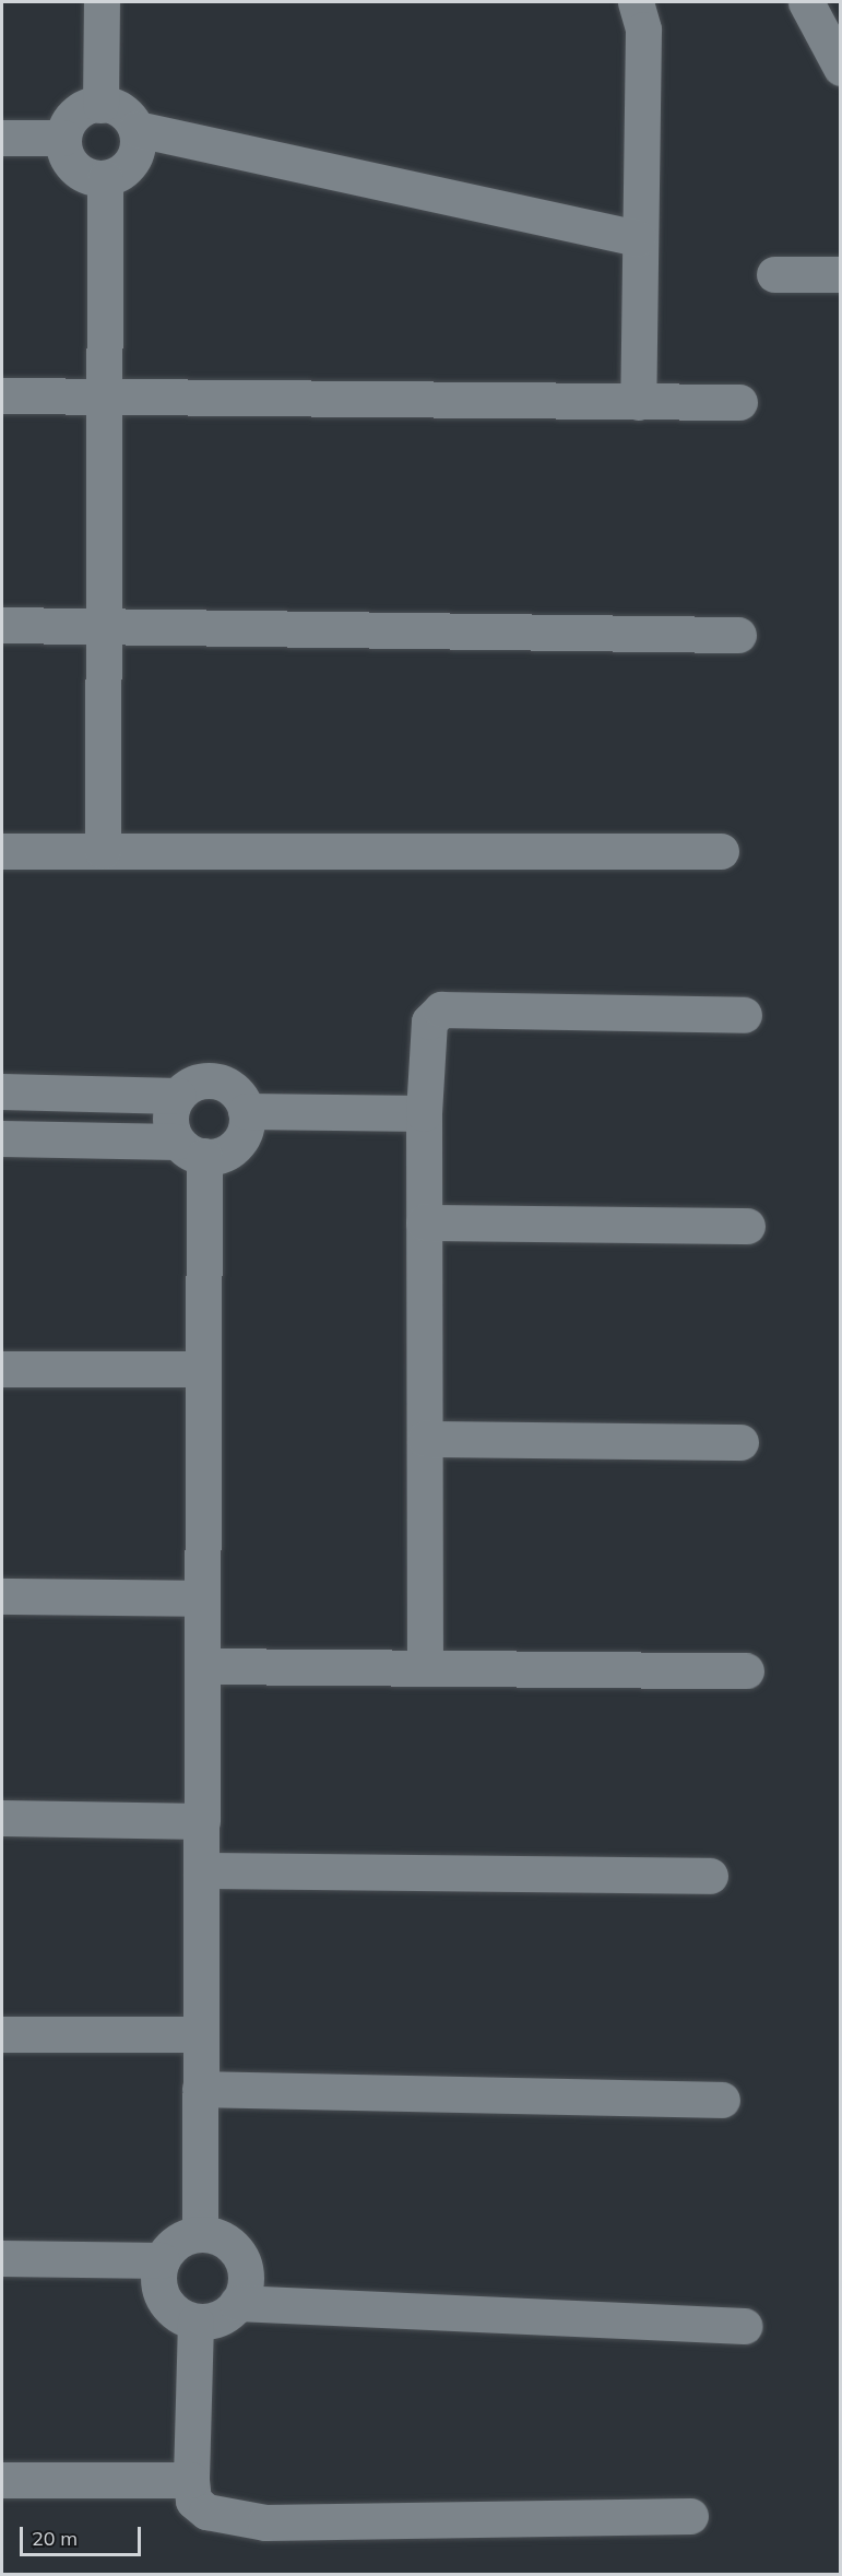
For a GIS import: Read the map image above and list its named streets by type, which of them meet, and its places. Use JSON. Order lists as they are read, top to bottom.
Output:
{
  "scale_bar": "20 m"
}
